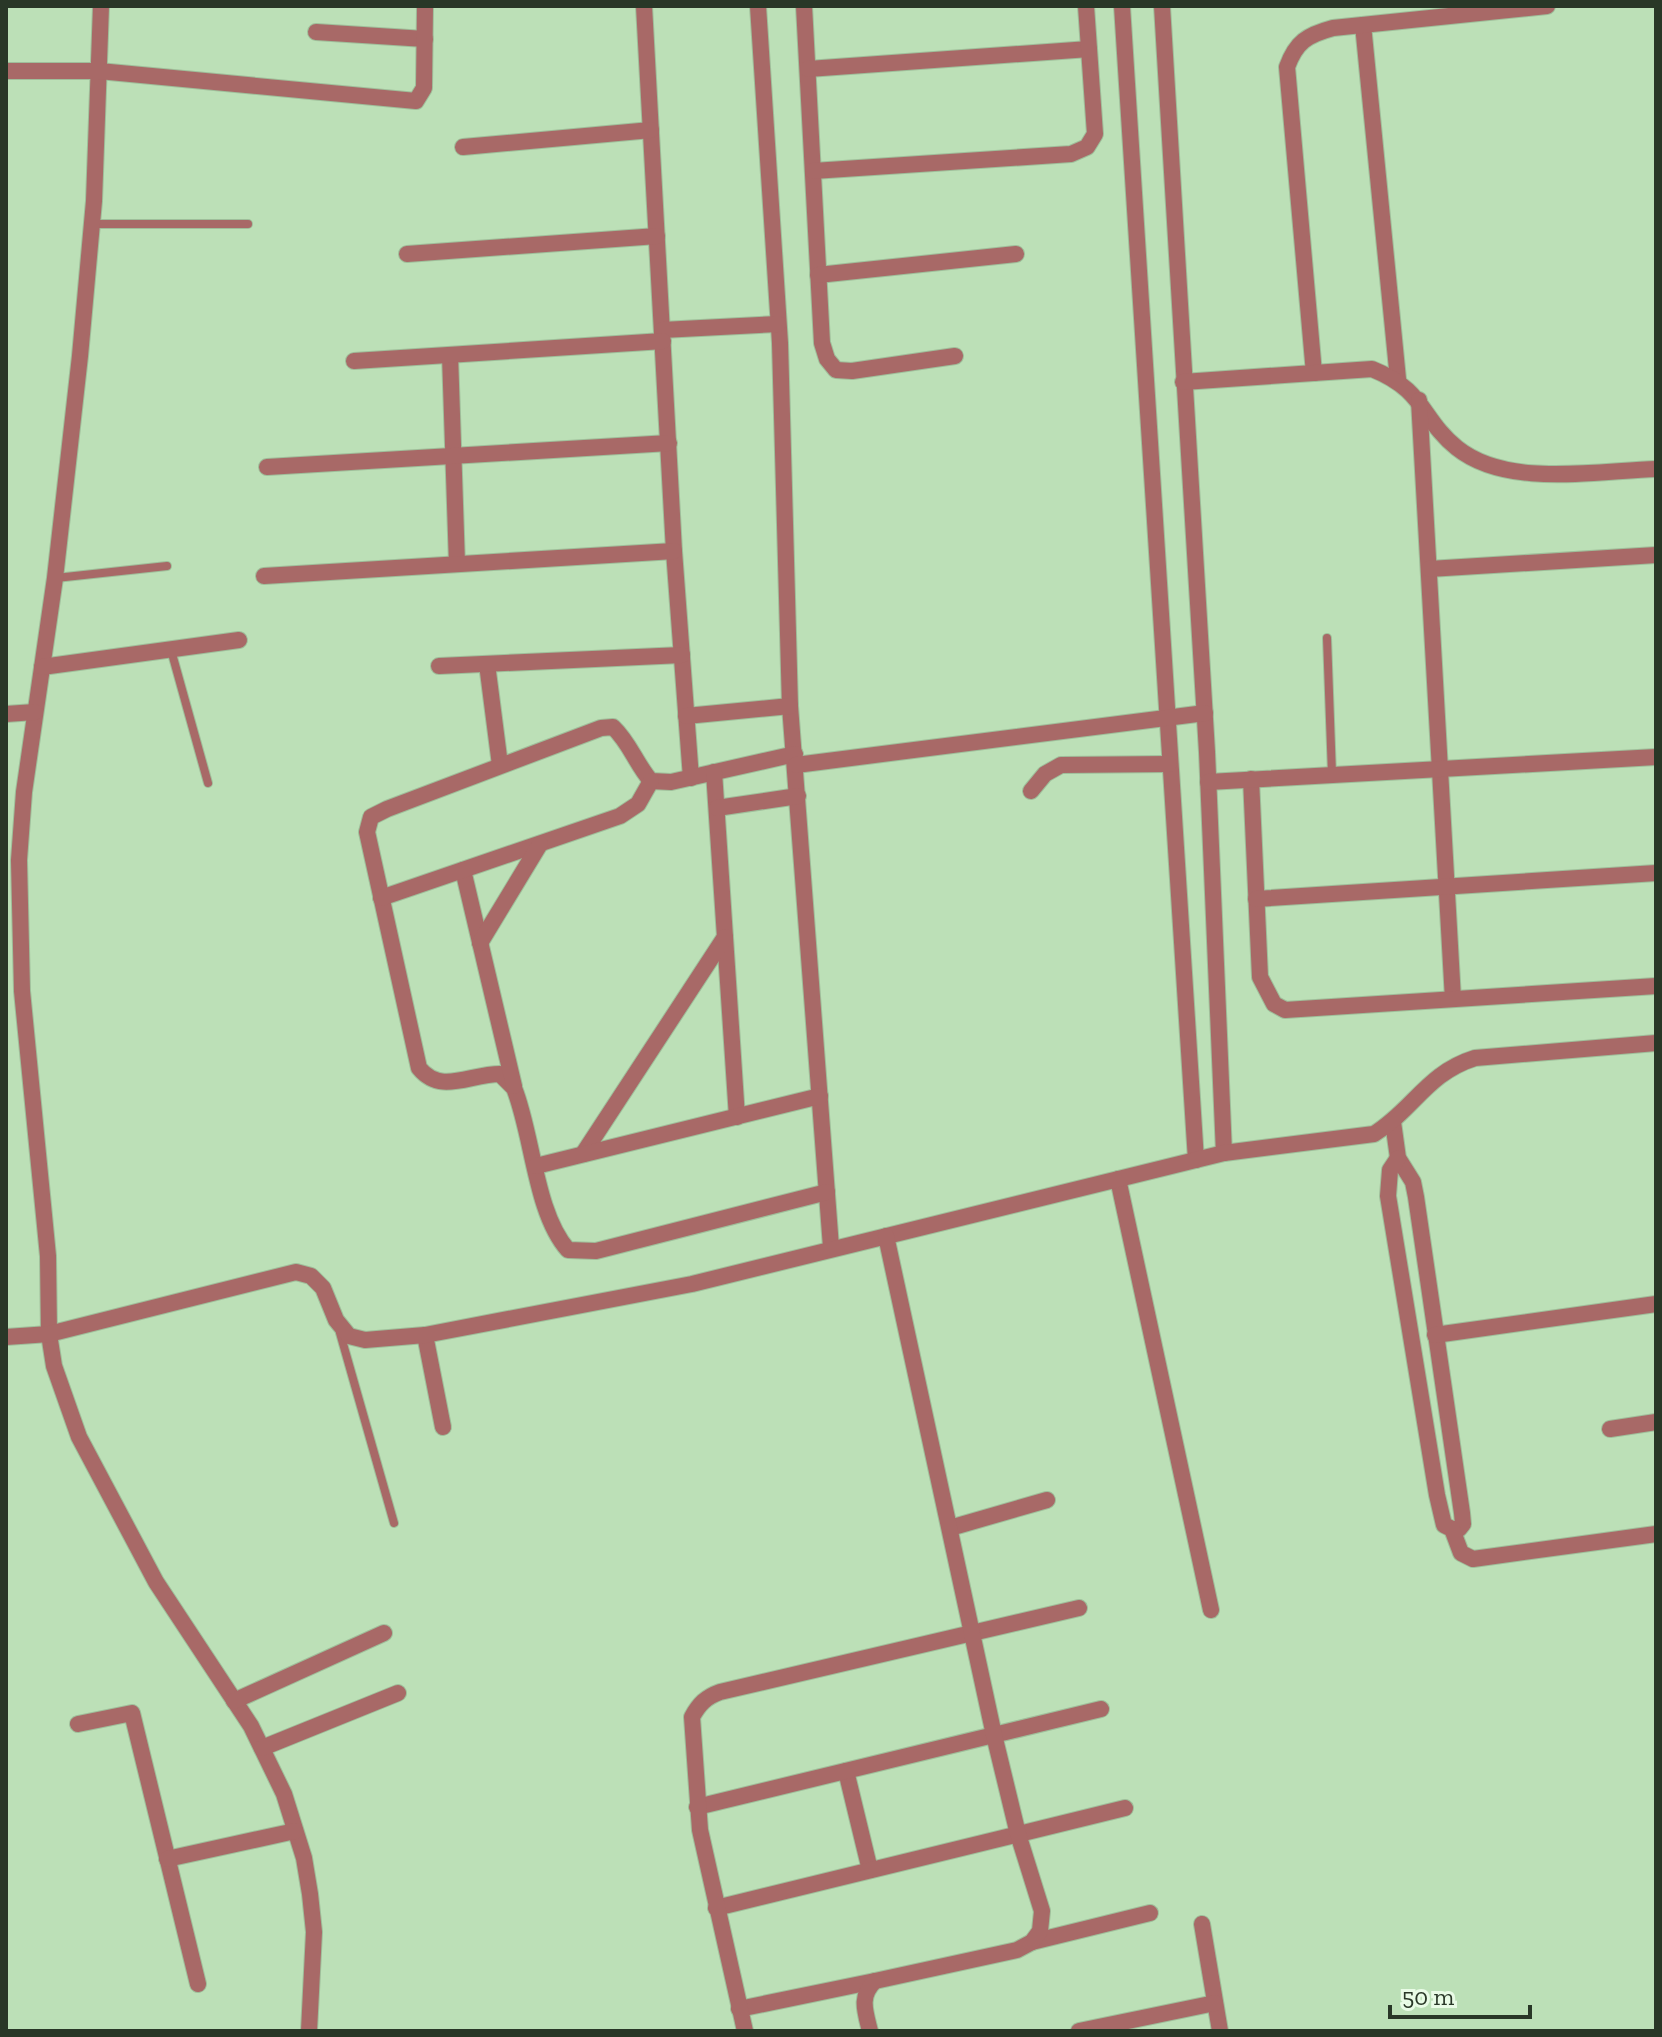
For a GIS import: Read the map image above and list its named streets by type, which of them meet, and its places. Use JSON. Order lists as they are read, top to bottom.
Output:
{
  "scale_bar": "50 m"
}
